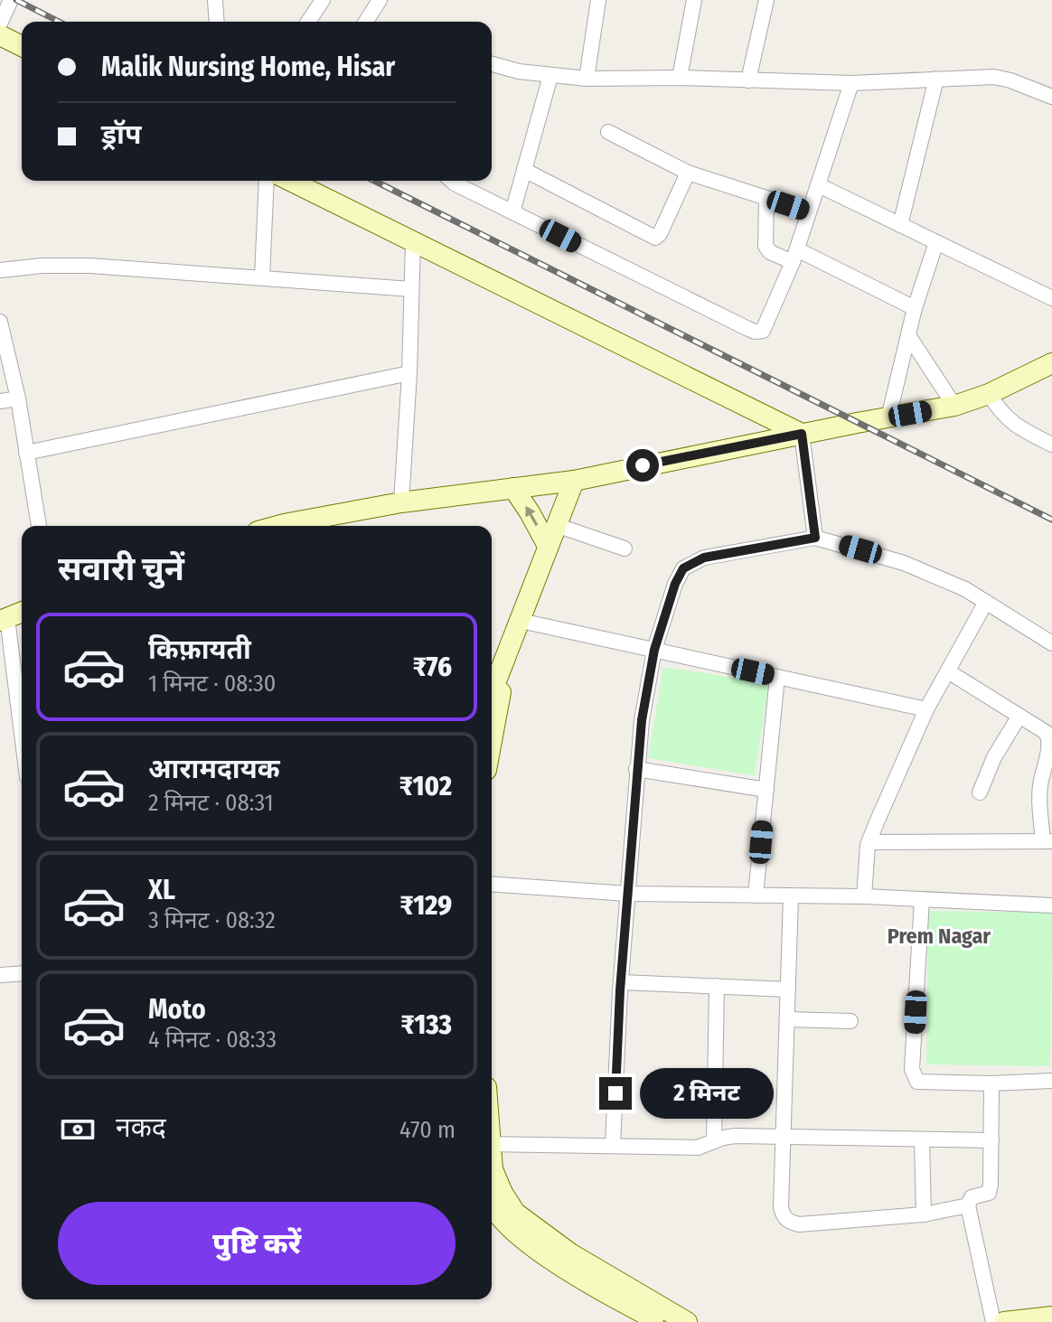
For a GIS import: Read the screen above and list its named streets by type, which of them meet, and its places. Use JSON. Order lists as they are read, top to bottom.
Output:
{
  "districts": ["Prem Nagar"],
  "page": {
    "banner": ["Malik Nursing Home, Hisar", "ड्रॉप"],
    "heading": "सवारी चुनें",
    "list": [
      {
        "name": "किफ़ायती",
        "note": "1 मिनट · 08:30",
        "value": "₹76"
      },
      {
        "name": "आरामदायक",
        "note": "2 मिनट · 08:31",
        "value": "₹102"
      },
      {
        "name": "XL",
        "note": "3 मिनट · 08:32",
        "value": "₹129"
      },
      {
        "name": "Moto",
        "note": "4 मिनट · 08:33",
        "value": "₹133"
      }
    ],
    "bubble": "2 मिनट",
    "pay": ["नकद", "470 m"],
    "buttons": "पुष्टि करें"
  }
}
